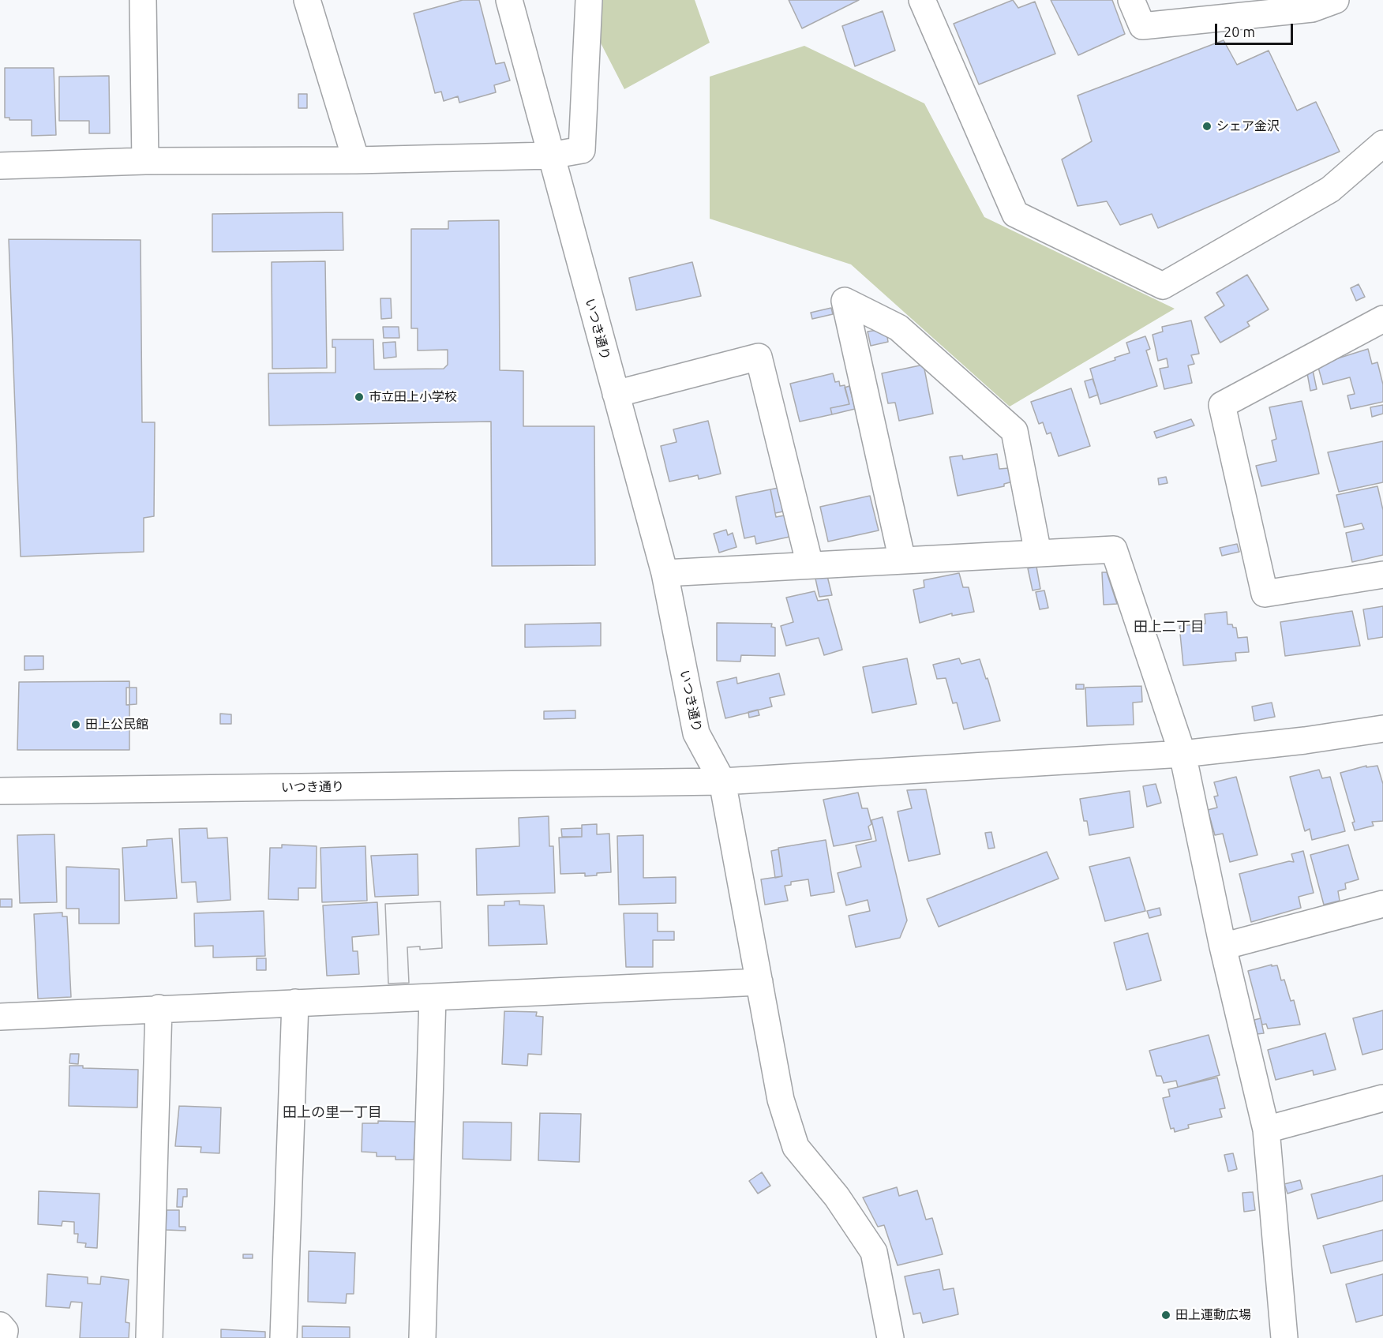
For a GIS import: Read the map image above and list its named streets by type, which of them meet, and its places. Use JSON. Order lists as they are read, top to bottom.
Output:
{
  "streets": {
    "street": ["いつき通り"]
  },
  "districts": ["田上二丁目", "田上の里一丁目"],
  "places": [
    "シェア金沢",
    "市立田上小学校",
    "田上公民館",
    "田上運動広場"
  ],
  "scale_bar": "20 m"
}
